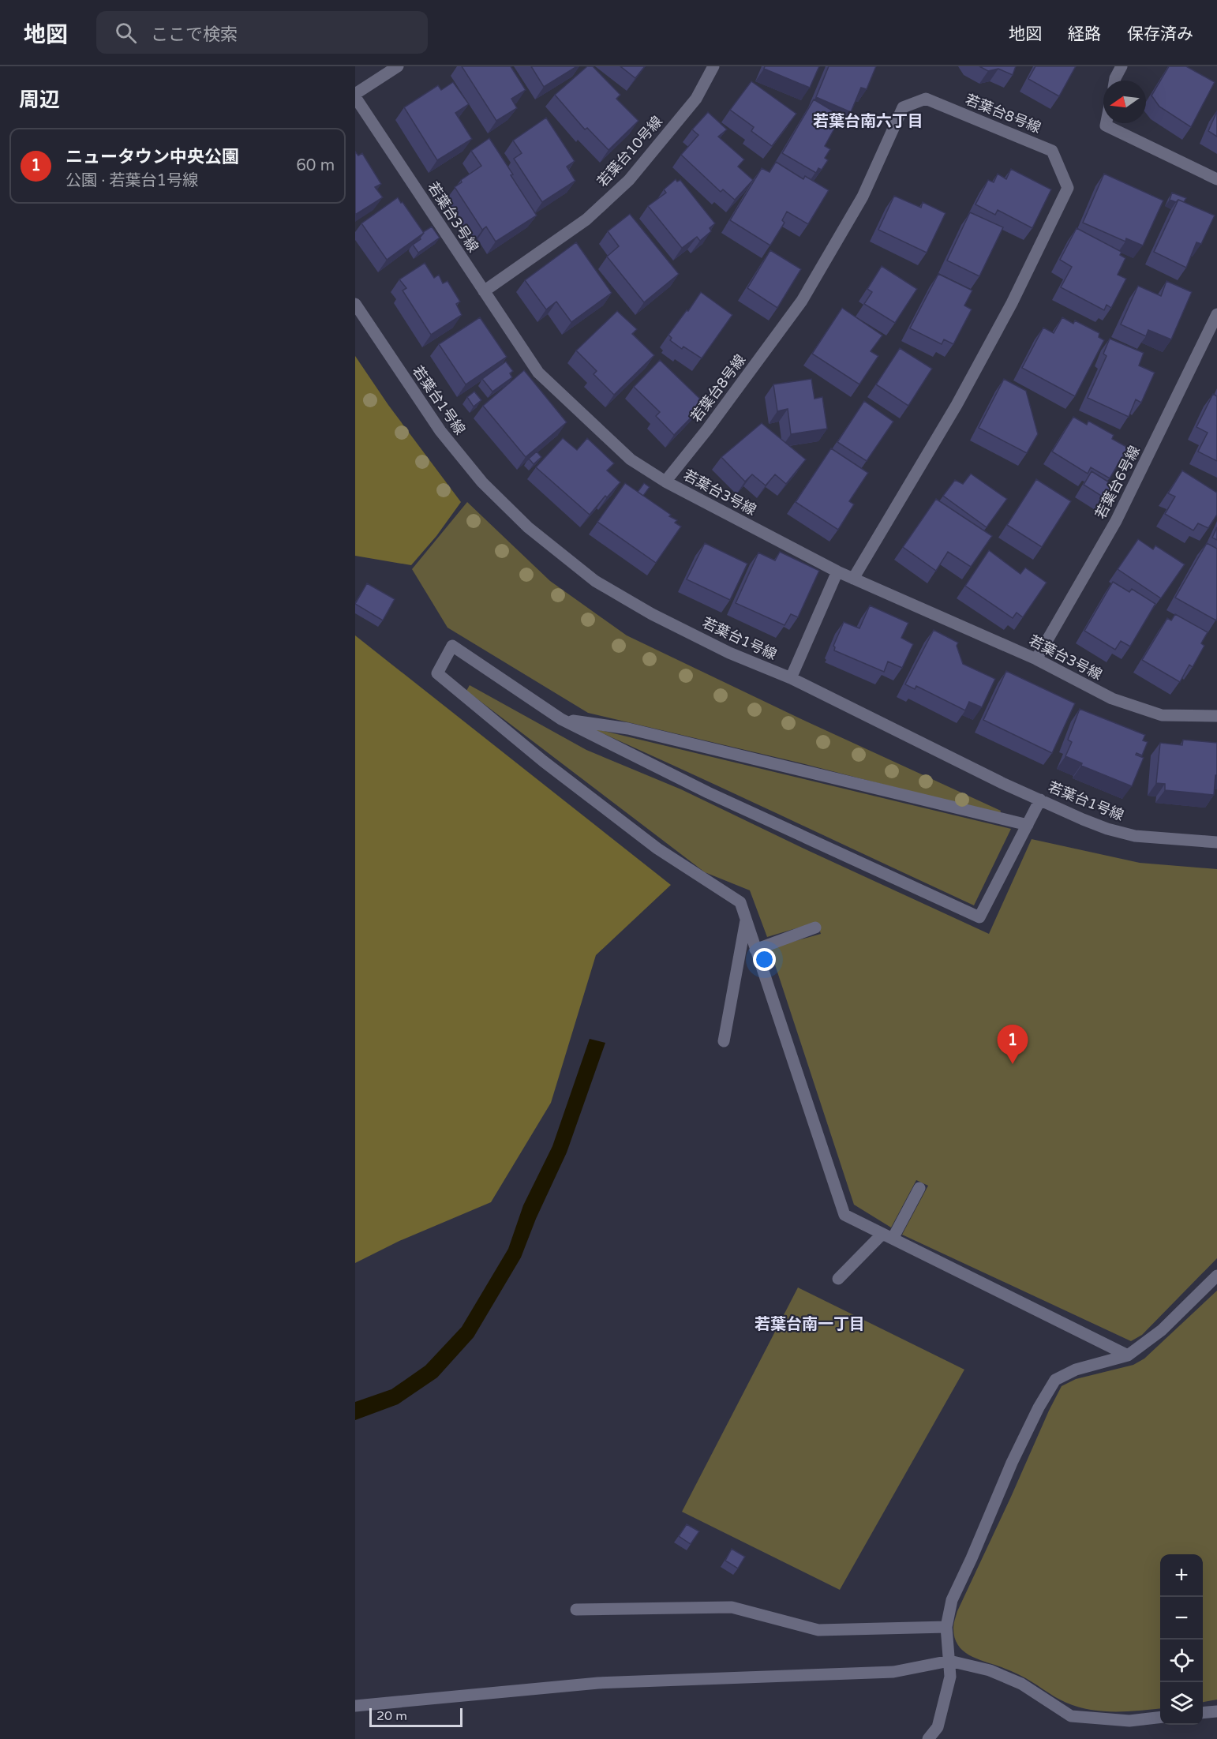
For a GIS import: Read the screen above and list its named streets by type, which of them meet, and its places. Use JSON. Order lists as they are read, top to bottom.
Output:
{
  "streets": {
    "street": [
      "若葉台8号線",
      "若葉台10号線",
      "若葉台3号線",
      "若葉台1号線",
      "若葉台6号線"
    ]
  },
  "crossings": [
    ["若葉台8号線", "若葉台3号線"],
    ["若葉台10号線", "若葉台3号線"],
    ["若葉台3号線", "若葉台6号線"]
  ],
  "districts": ["若葉台南六丁目", "若葉台南一丁目"],
  "scale_bar": "20 m",
  "north": "left",
  "page": {
    "header": "地図",
    "search": "ここで検索",
    "nav": ["地図", "経路", "保存済み"],
    "heading": "周辺",
    "list": [
      {
        "mark": "1",
        "name": "ニュータウン中央公園",
        "note": "公園 · 若葉台1号線",
        "value": "60 m"
      }
    ],
    "pins": "1",
    "map_buttons": ["+", "−"],
    "scale": "20 m"
  }
}
